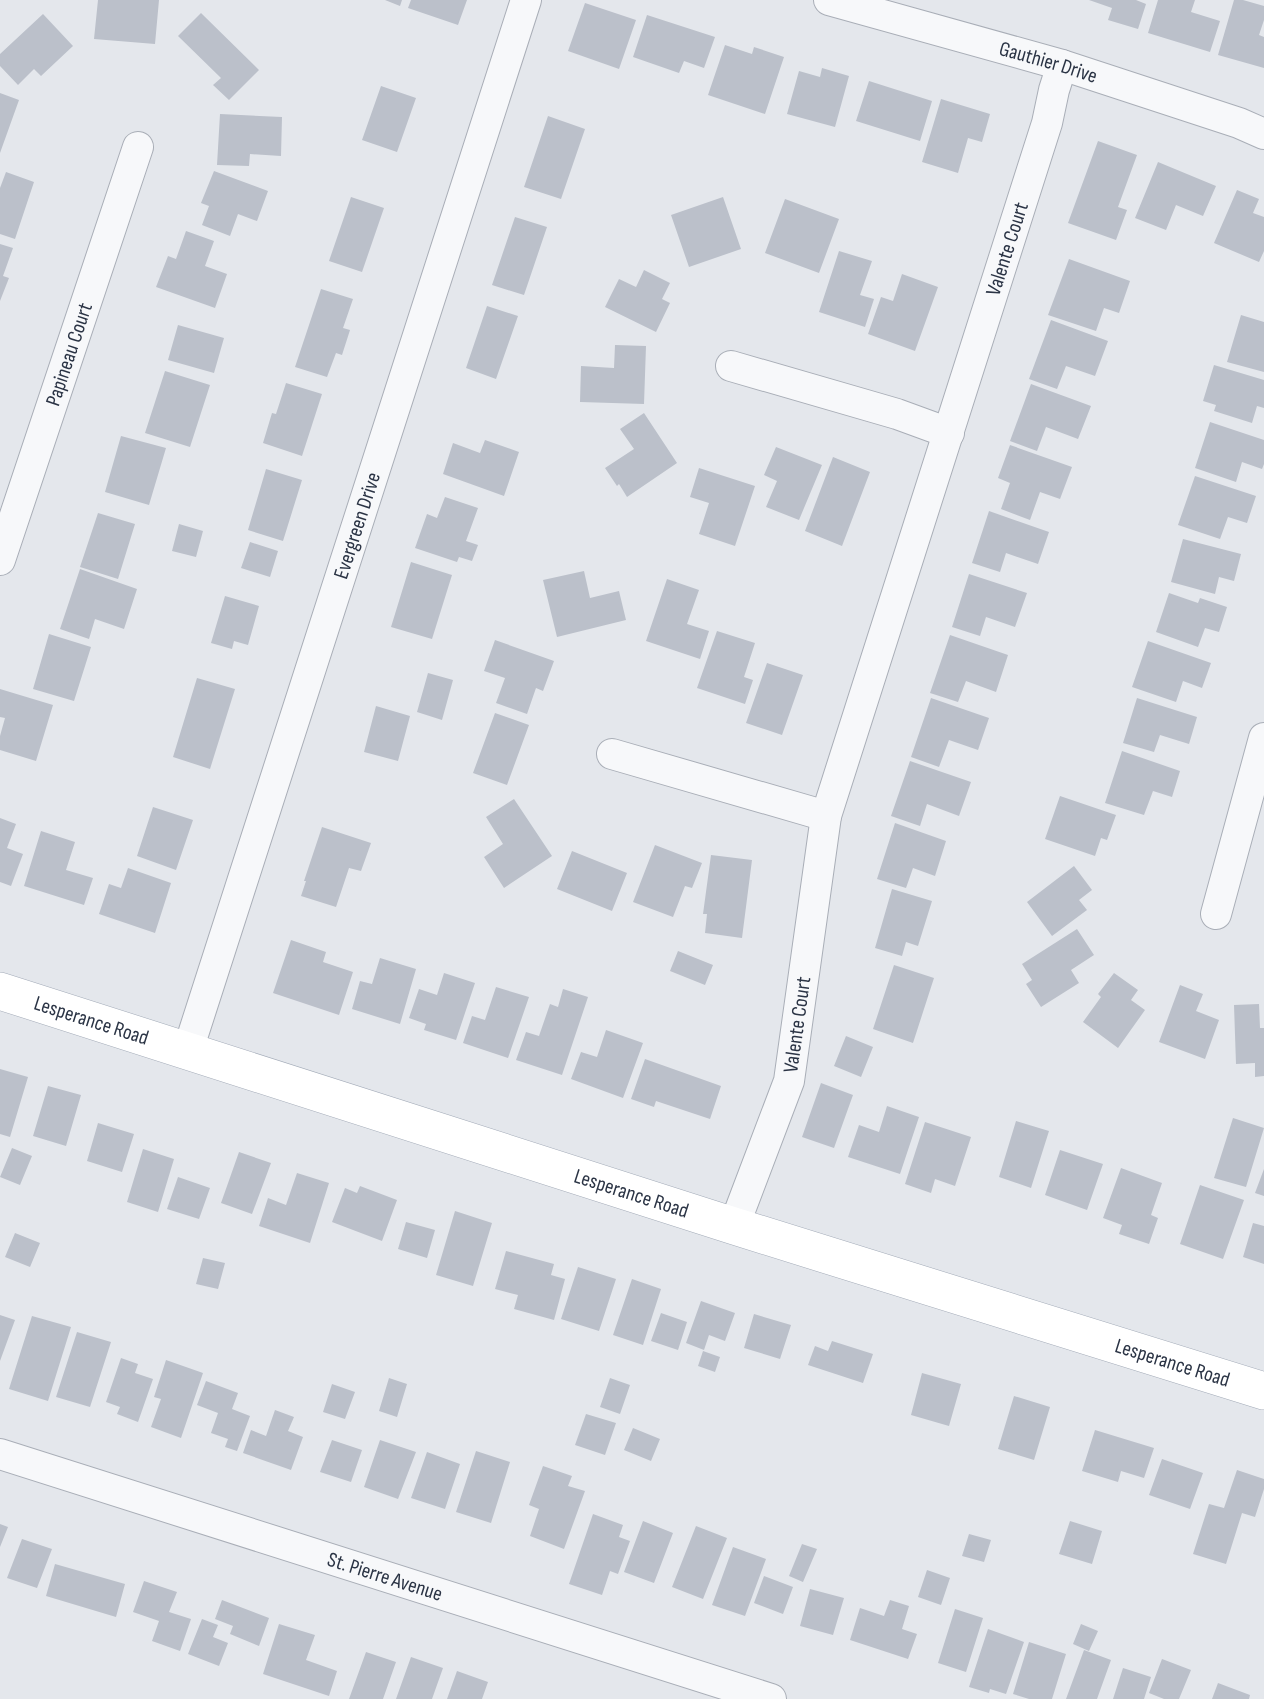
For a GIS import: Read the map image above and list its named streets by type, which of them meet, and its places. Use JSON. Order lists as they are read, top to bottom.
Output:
{
  "streets": {
    "main road": ["Lesperance Road"],
    "street": [
      "Gauthier Drive",
      "Valente Court",
      "Papineau Court",
      "Evergreen Drive",
      "St. Pierre Avenue"
    ]
  },
  "crossings": [
    ["Gauthier Drive", "Valente Court"],
    ["Valente Court", "Lesperance Road"],
    ["Evergreen Drive", "Lesperance Road"]
  ]
}
